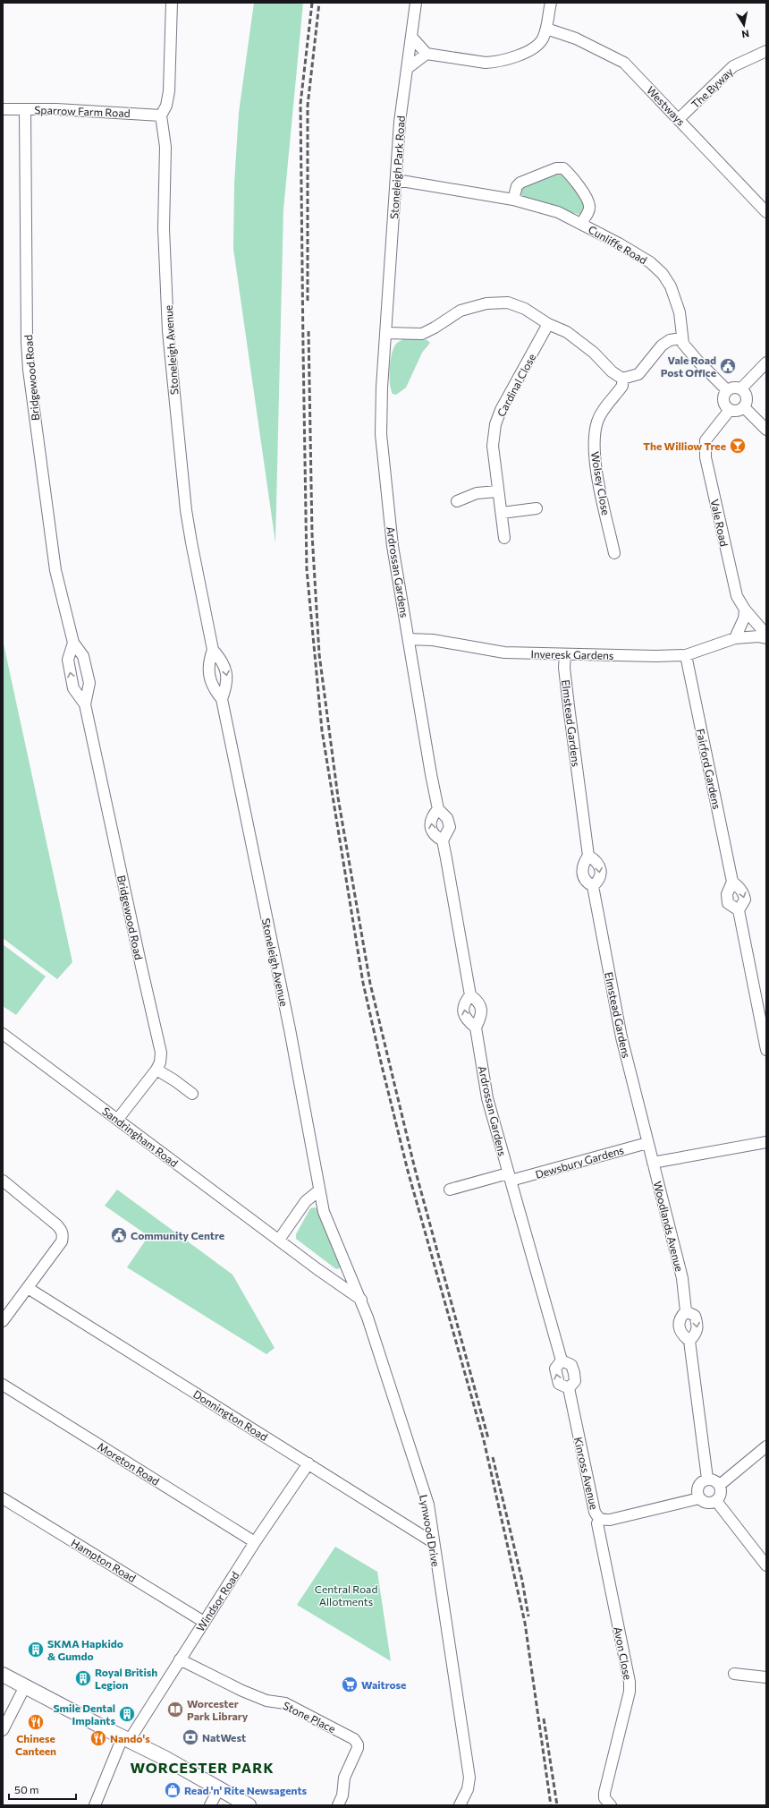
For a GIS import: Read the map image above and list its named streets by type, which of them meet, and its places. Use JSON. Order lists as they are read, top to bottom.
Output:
{
  "streets": {
    "street": [
      "The Byway",
      "Westways",
      "Sparrow Farm Road",
      "Stoneleigh Park Road",
      "Cunliffe Road",
      "Stoneleigh Avenue",
      "Bridgewood Road",
      "Cardinal Close",
      "Wolsey Close",
      "Vale Road",
      "Ardrossan Gardens",
      "Inveresk Gardens",
      "Elmstead Gardens",
      "Fairford Gardens",
      "Sandringham Road",
      "Dewsbury Gardens",
      "Woodlands Avenue",
      "Donnington Road",
      "Moreton Road",
      "Kinross Avenue",
      "Lynwood Drive",
      "Hampton Road",
      "Windsor Road",
      "Avon Close",
      "Stone Place"
    ]
  },
  "crossings": [
    ["The Byway", "Westways"],
    ["Sparrow Farm Road", "Stoneleigh Avenue"],
    ["Sparrow Farm Road", "Bridgewood Road"],
    ["Stoneleigh Park Road", "Cunliffe Road"],
    ["Stoneleigh Park Road", "Ardrossan Gardens"],
    ["Cunliffe Road", "Vale Road"],
    ["Stoneleigh Avenue", "Lynwood Drive"],
    ["Bridgewood Road", "Sandringham Road"],
    ["Ardrossan Gardens", "Inveresk Gardens"],
    ["Ardrossan Gardens", "Dewsbury Gardens"],
    ["Ardrossan Gardens", "Kinross Avenue"],
    ["Inveresk Gardens", "Elmstead Gardens"],
    ["Inveresk Gardens", "Fairford Gardens"],
    ["Elmstead Gardens", "Dewsbury Gardens"],
    ["Elmstead Gardens", "Woodlands Avenue"],
    ["Sandringham Road", "Lynwood Drive"],
    ["Dewsbury Gardens", "Woodlands Avenue"],
    ["Donnington Road", "Lynwood Drive"],
    ["Donnington Road", "Windsor Road"],
    ["Moreton Road", "Windsor Road"],
    ["Kinross Avenue", "Avon Close"],
    ["Hampton Road", "Windsor Road"],
    ["Windsor Road", "Stone Place"]
  ],
  "districts": ["WORCESTER PARK"],
  "parks": ["Central Road Allotments"],
  "places": {
    "public building": ["Vale Road Post Office", "Community Centre"],
    "bar": ["The Williow Tree"],
    "building": ["SKMA Hapkido & Gumdo", "Royal British Legion", "Smile Dental Implants"],
    "supermarket": ["Waitrose"],
    "library": ["Worcester Park Library"],
    "restaurant": ["Chinese Canteen", "Nando's"],
    "bank": ["NatWest"],
    "shop": ["Read 'n' Rite Newsagents"]
  },
  "scale_bar": "50 m",
  "north": "bottom"
}
